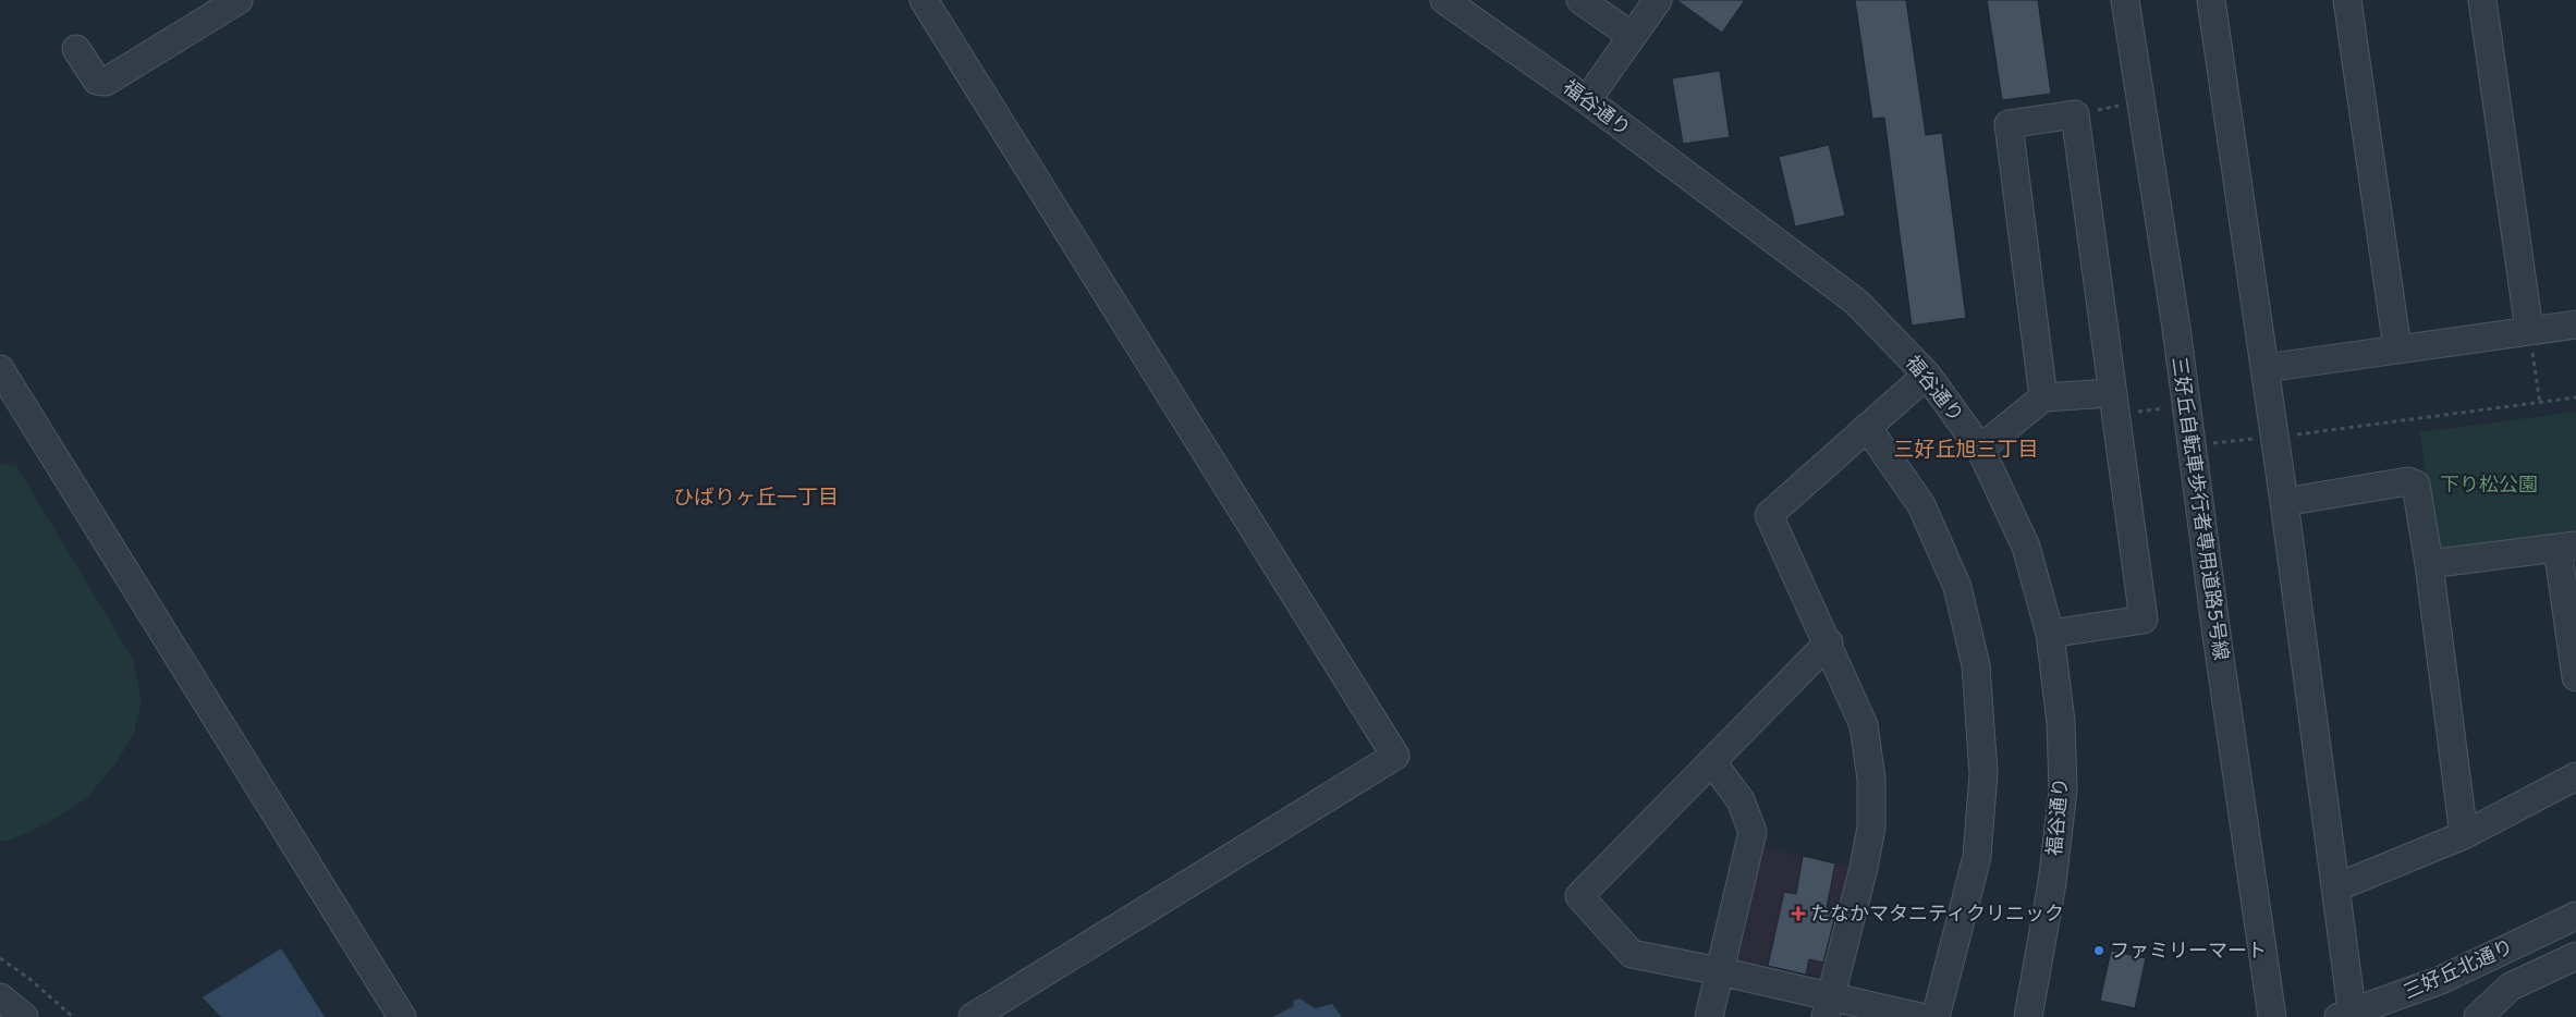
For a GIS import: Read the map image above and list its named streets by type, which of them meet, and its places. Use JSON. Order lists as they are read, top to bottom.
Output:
{
  "streets": {
    "street": ["福谷通り", "三好丘自転車歩行者専用道路5号線", "三好丘北通り"]
  },
  "districts": ["三好丘旭三丁目", "ひばりヶ丘一丁目"],
  "parks": ["下り松公園"],
  "places": {
    "health": ["たなかマタニティクリニック"],
    "other": ["ファミリーマート"]
  }
}
